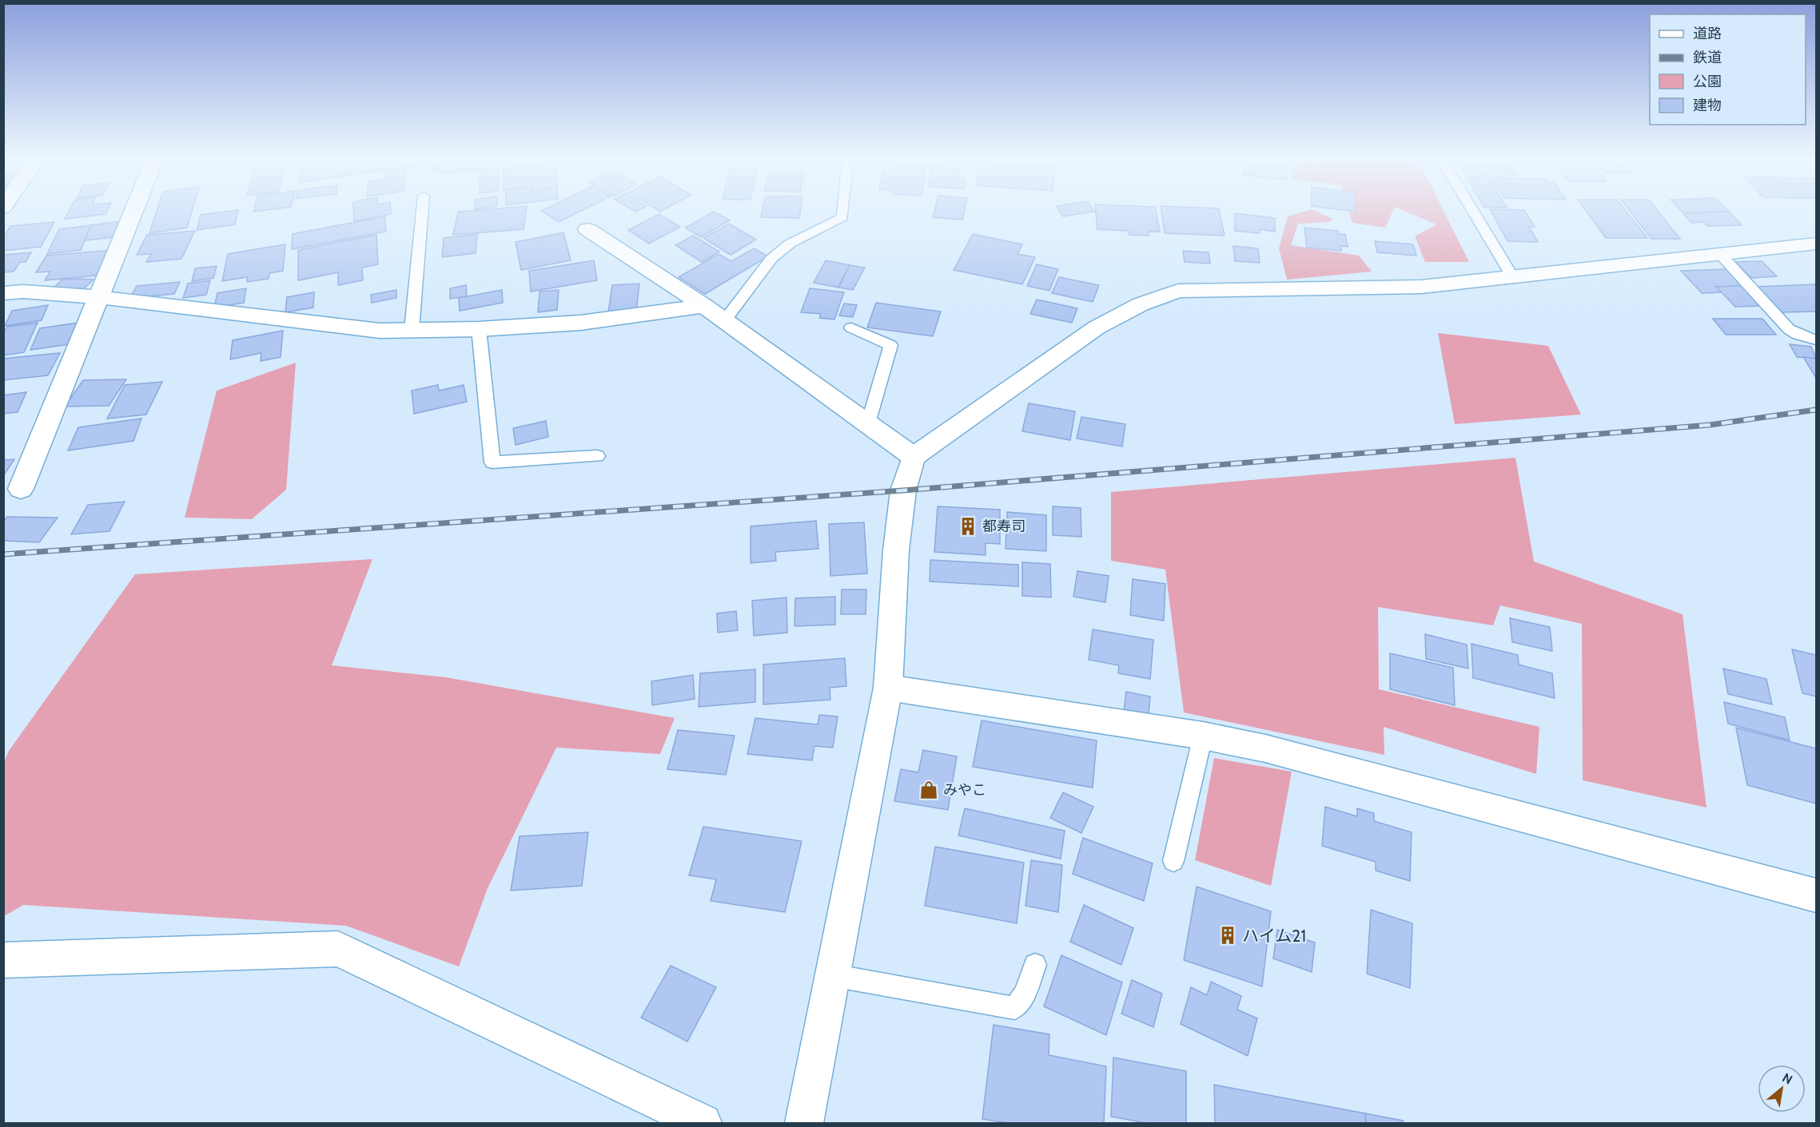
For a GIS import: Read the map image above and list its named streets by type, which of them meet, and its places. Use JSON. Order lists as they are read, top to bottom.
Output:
{
  "places": {
    "building": ["都寿司", "ハイム21"],
    "shop": ["みやこ"]
  },
  "legend": [
    "道路",
    "鉄道",
    "公園",
    "建物"
  ],
  "north": "top right"
}
